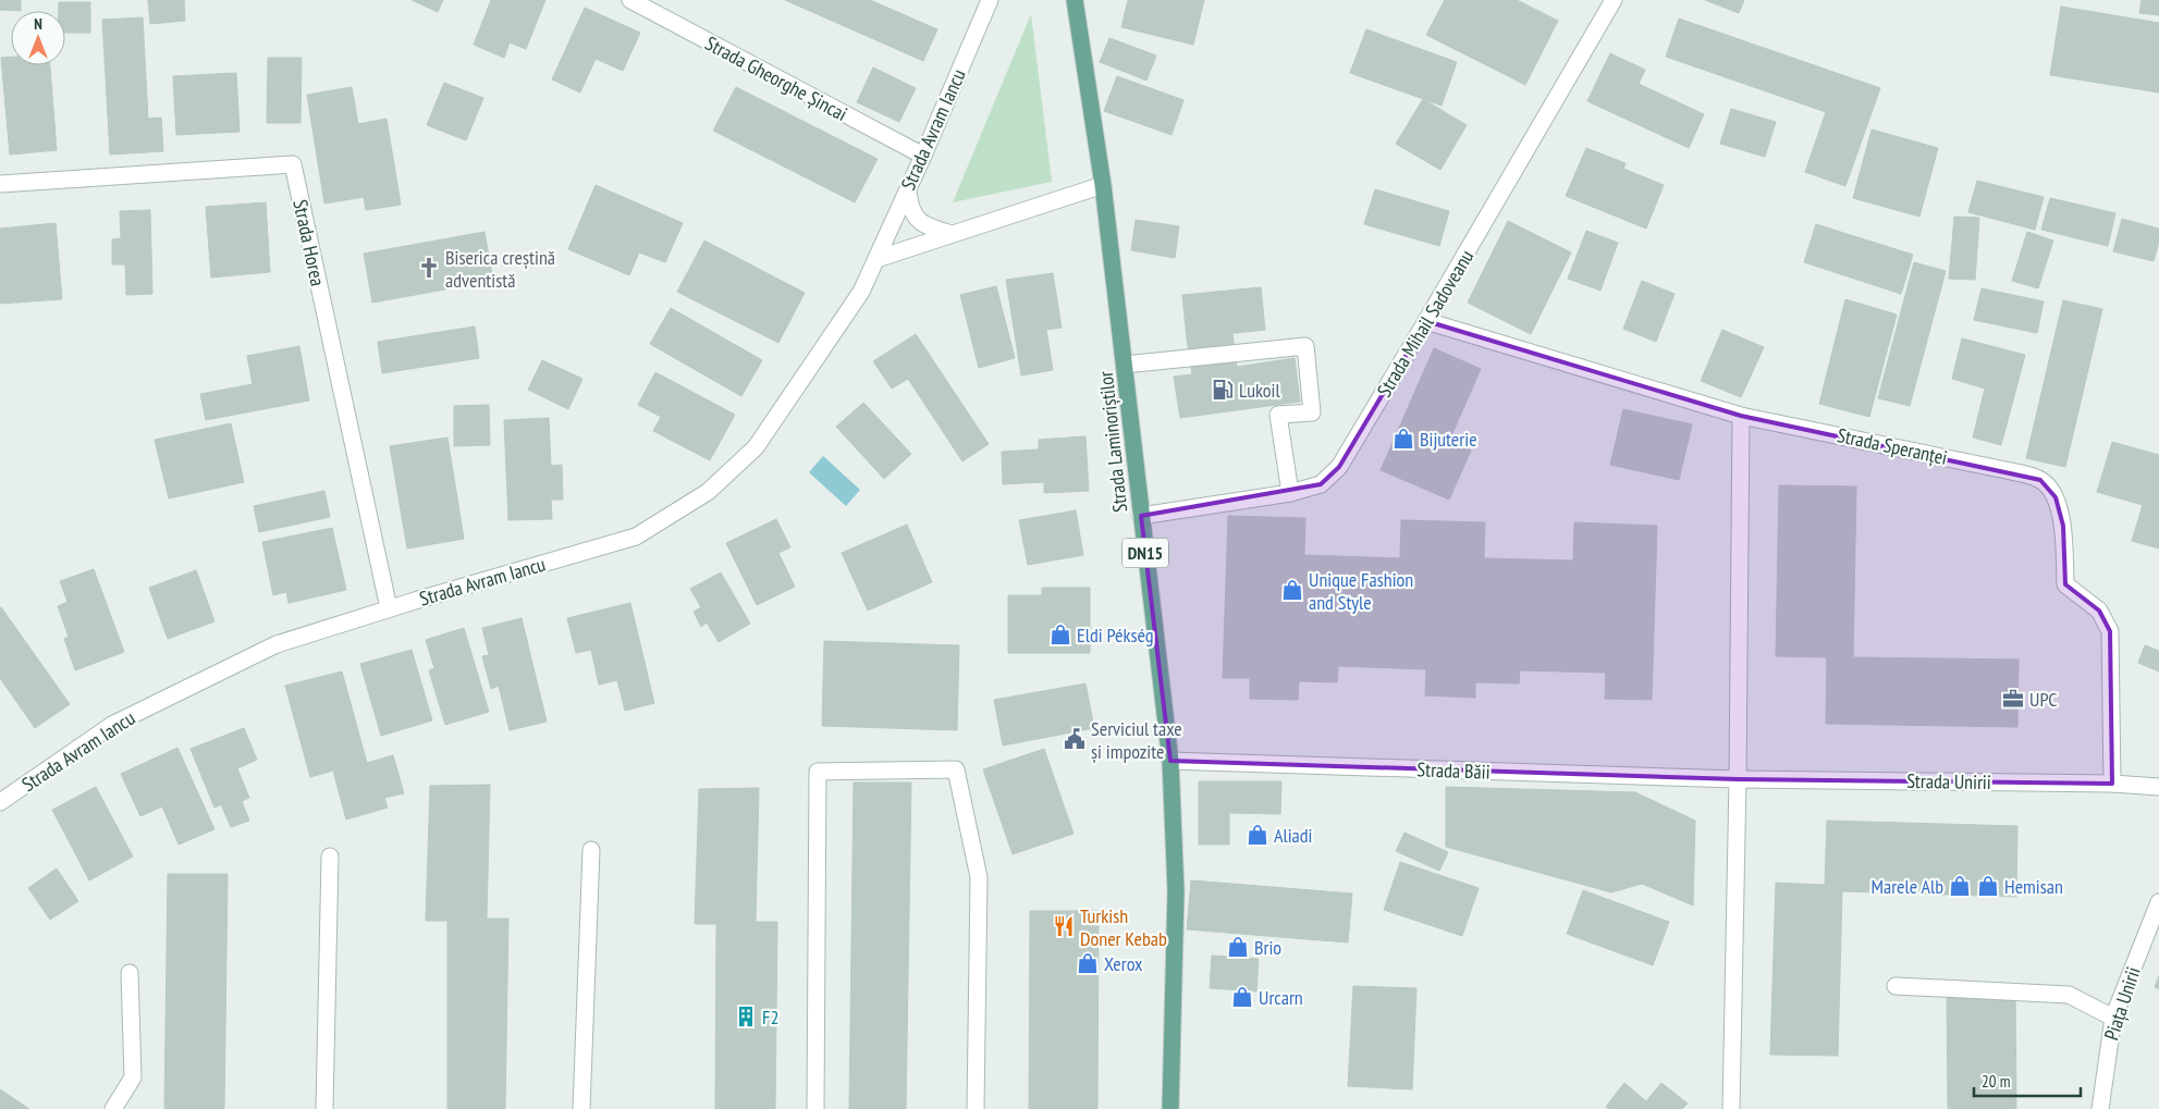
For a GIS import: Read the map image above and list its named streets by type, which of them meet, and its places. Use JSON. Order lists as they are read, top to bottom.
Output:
{
  "streets": {
    "main road": ["Strada Laminoriștilor", "DN15"],
    "street": [
      "Strada Gheorghe Șincai",
      "Strada Avram Iancu",
      "Strada Horea",
      "Strada Mihail Sadoveanu",
      "Strada Speranței",
      "Strada Băii",
      "Strada Unirii",
      "Piața Unirii"
    ]
  },
  "crossings": [
    ["Strada Gheorghe Șincai", "Strada Avram Iancu"],
    ["Strada Avram Iancu", "Strada Horea"],
    ["Strada Mihail Sadoveanu", "Strada Laminoriștilor"],
    ["Strada Mihail Sadoveanu", "Strada Speranței"],
    ["Strada Laminoriștilor", "Strada Băii"],
    ["Strada Speranței", "Strada Unirii"],
    ["Strada Băii", "Strada Unirii"]
  ],
  "places": {
    "church": ["Biserica creștină adventistă"],
    "fuel station": ["Lukoil"],
    "shop": [
      "Bijuterie",
      "Unique Fashion and Style",
      "Eldi Pékség",
      "Aliadi",
      "Marele Alb",
      "Hemisan",
      "Brio",
      "Xerox",
      "Urcarn"
    ],
    "office": ["UPC"],
    "public building": ["Serviciul taxe și impozite"],
    "restaurant": ["Turkish Doner Kebab"],
    "building": ["F2"]
  },
  "scale_bar": "20 m",
  "north": "top"
}
